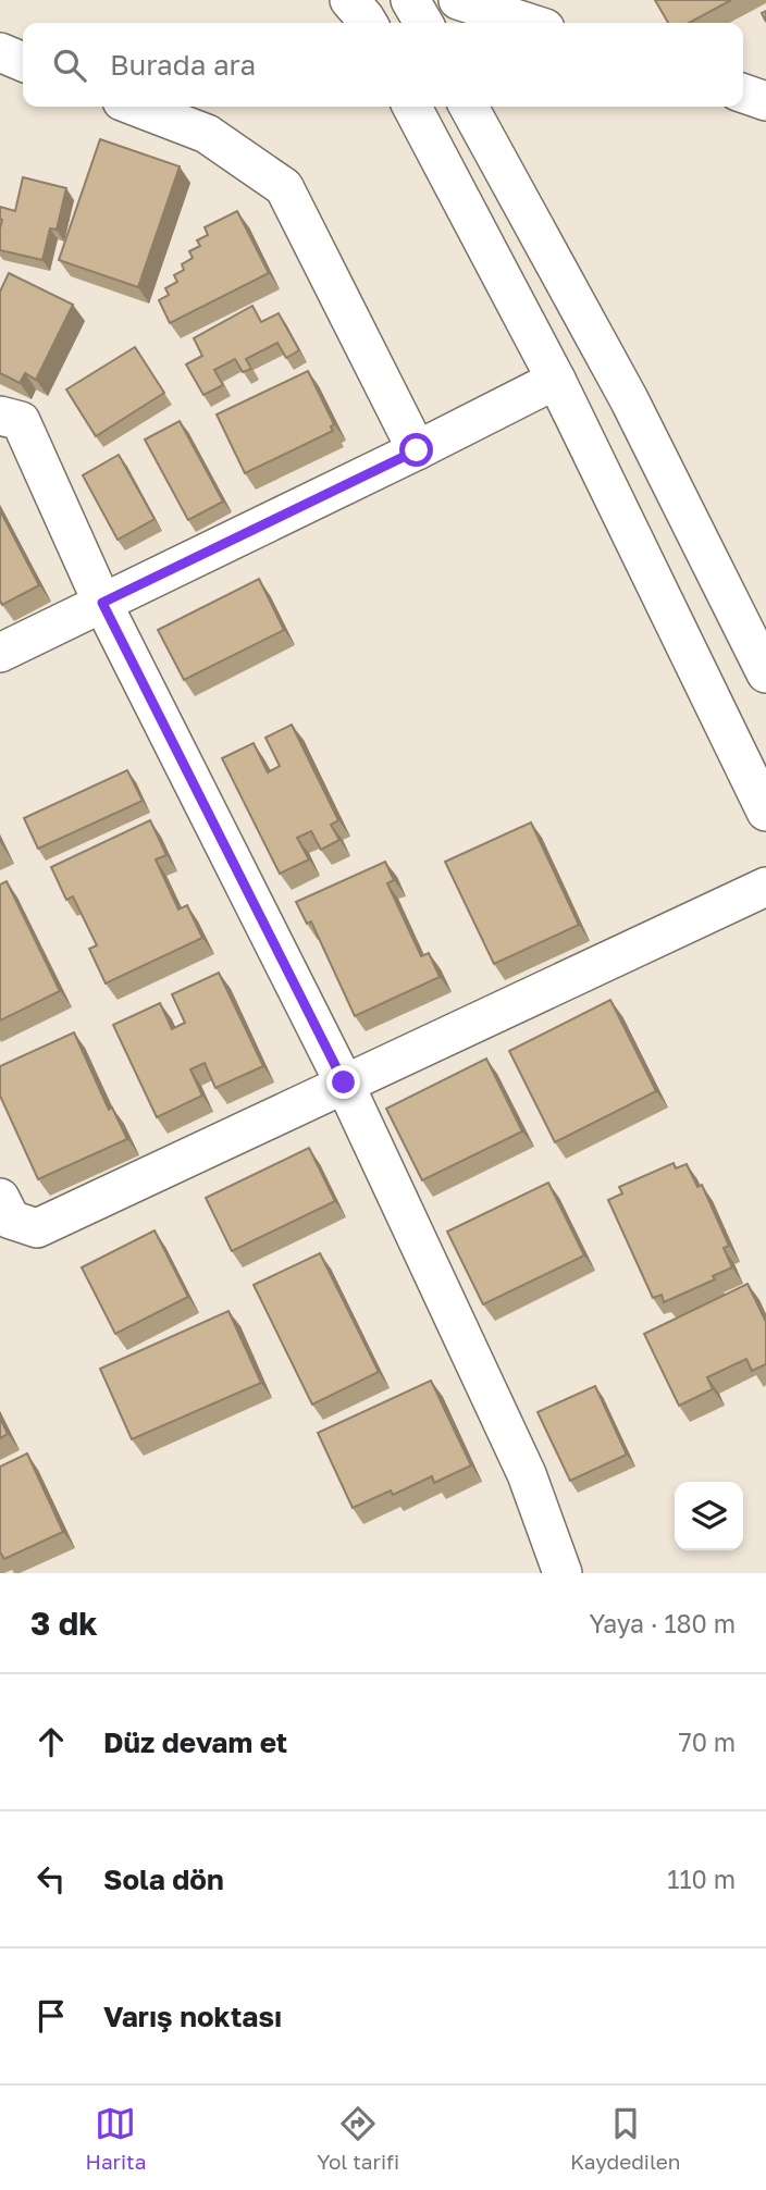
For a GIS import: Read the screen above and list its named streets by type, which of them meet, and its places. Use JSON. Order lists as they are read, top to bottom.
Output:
{
  "page": {
    "search": "Burada ara",
    "heading": ["3 dk", "Yaya · 180 m"],
    "list": [
      ["Düz devam et", "70 m"],
      ["Sola dön", "110 m"],
      "Varış noktası"
    ],
    "nav": ["Harita", "Yol tarifi", "Kaydedilen"]
  }
}
